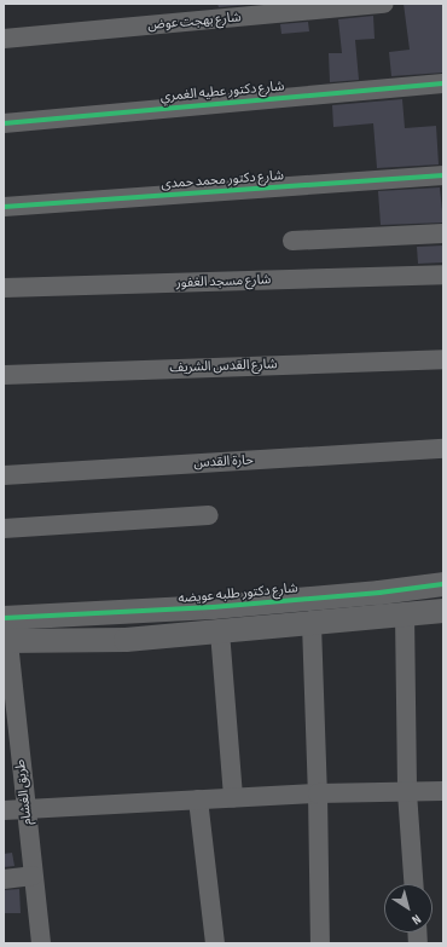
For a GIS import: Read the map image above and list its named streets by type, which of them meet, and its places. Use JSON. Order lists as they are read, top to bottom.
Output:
{
  "streets": {
    "street": [
      "شارع بهجت عوض",
      "شارع دكتور عطيه الغمري",
      "شارع دكتور محمد حمدى",
      "شارع مسجد الغفور",
      "شارع القدس الشريف",
      "حارة القدس",
      "شارع دكتور طلبه عويضه",
      "طريق الغشام"
    ]
  },
  "crossings": [
    ["شارع دكتور طلبه عويضه", "طريق الغشام"]
  ],
  "north": "bottom right"
}
